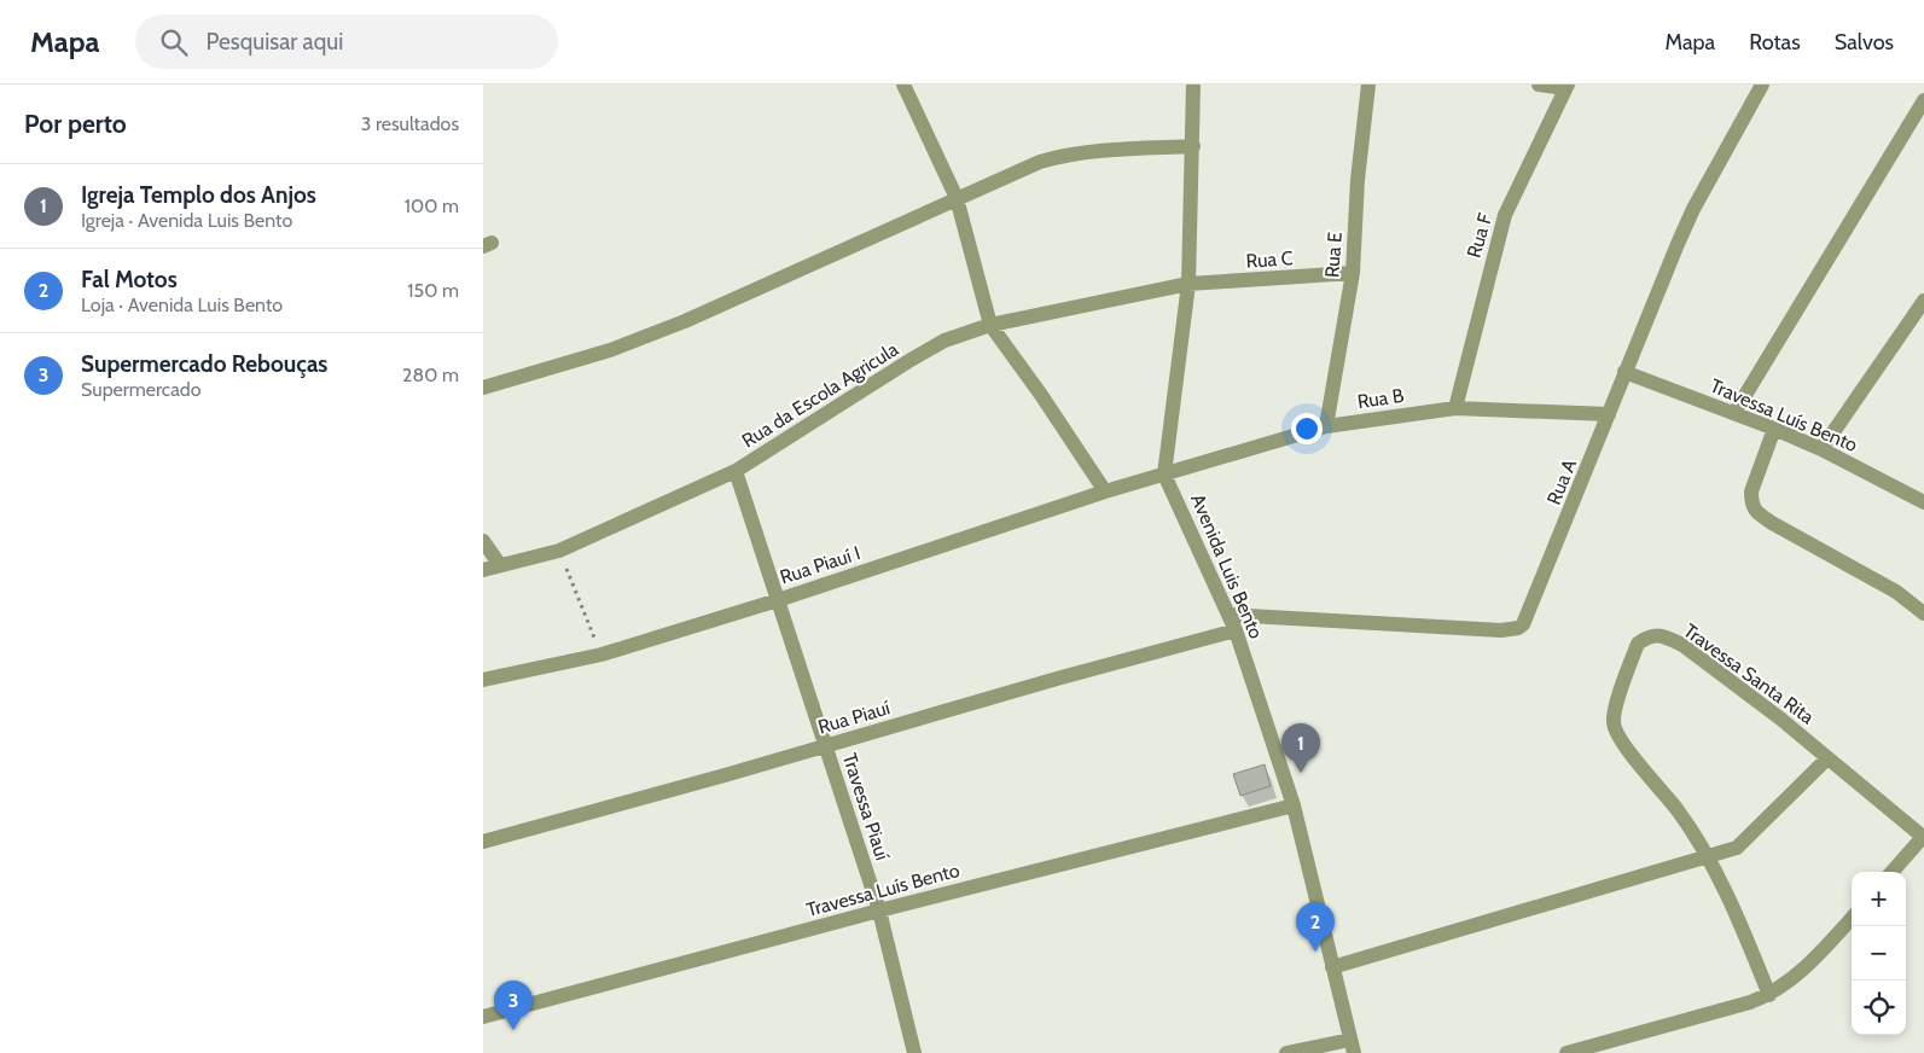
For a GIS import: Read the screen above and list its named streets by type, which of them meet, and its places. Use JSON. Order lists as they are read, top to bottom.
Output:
{
  "streets": {
    "street": [
      "Rua F",
      "Rua E",
      "Rua C",
      "Rua da Escola Agricula",
      "Rua B",
      "Travessa Luís Bento",
      "Rua A",
      "Rua Piauí I",
      "Avenida Luis Bento",
      "Travessa Santa Rita",
      "Rua Piauí",
      "Travessa Piauí"
    ]
  },
  "crossings": [
    ["Rua F", "Rua B"],
    ["Rua E", "Rua C"],
    ["Rua E", "Rua B"],
    ["Rua C", "Rua da Escola Agricula"],
    ["Rua da Escola Agricula", "Travessa Piauí"],
    ["Rua B", "Rua A"],
    ["Rua B", "Rua Piauí I"],
    ["Rua B", "Avenida Luis Bento"],
    ["Travessa Luís Bento", "Rua A"],
    ["Travessa Luís Bento", "Avenida Luis Bento"],
    ["Travessa Luís Bento", "Travessa Piauí"],
    ["Rua A", "Avenida Luis Bento"],
    ["Rua Piauí I", "Avenida Luis Bento"],
    ["Rua Piauí I", "Travessa Piauí"],
    ["Avenida Luis Bento", "Rua Piauí"],
    ["Rua Piauí", "Travessa Piauí"]
  ],
  "page": {
    "header": "Mapa",
    "search": "Pesquisar aqui",
    "nav": ["Mapa", "Rotas", "Salvos"],
    "heading": ["Por perto", "3 resultados"],
    "list": [
      {
        "mark": "1",
        "name": "Igreja Templo dos Anjos",
        "note": "Igreja · Avenida Luis Bento",
        "value": "100 m"
      },
      {
        "mark": "2",
        "name": "Fal Motos",
        "note": "Loja · Avenida Luis Bento",
        "value": "150 m"
      },
      {
        "mark": "3",
        "name": "Supermercado Rebouças",
        "note": "Supermercado",
        "value": "280 m"
      }
    ],
    "pins": ["1", "2", "3"],
    "map_buttons": ["+", "−"]
  }
}
